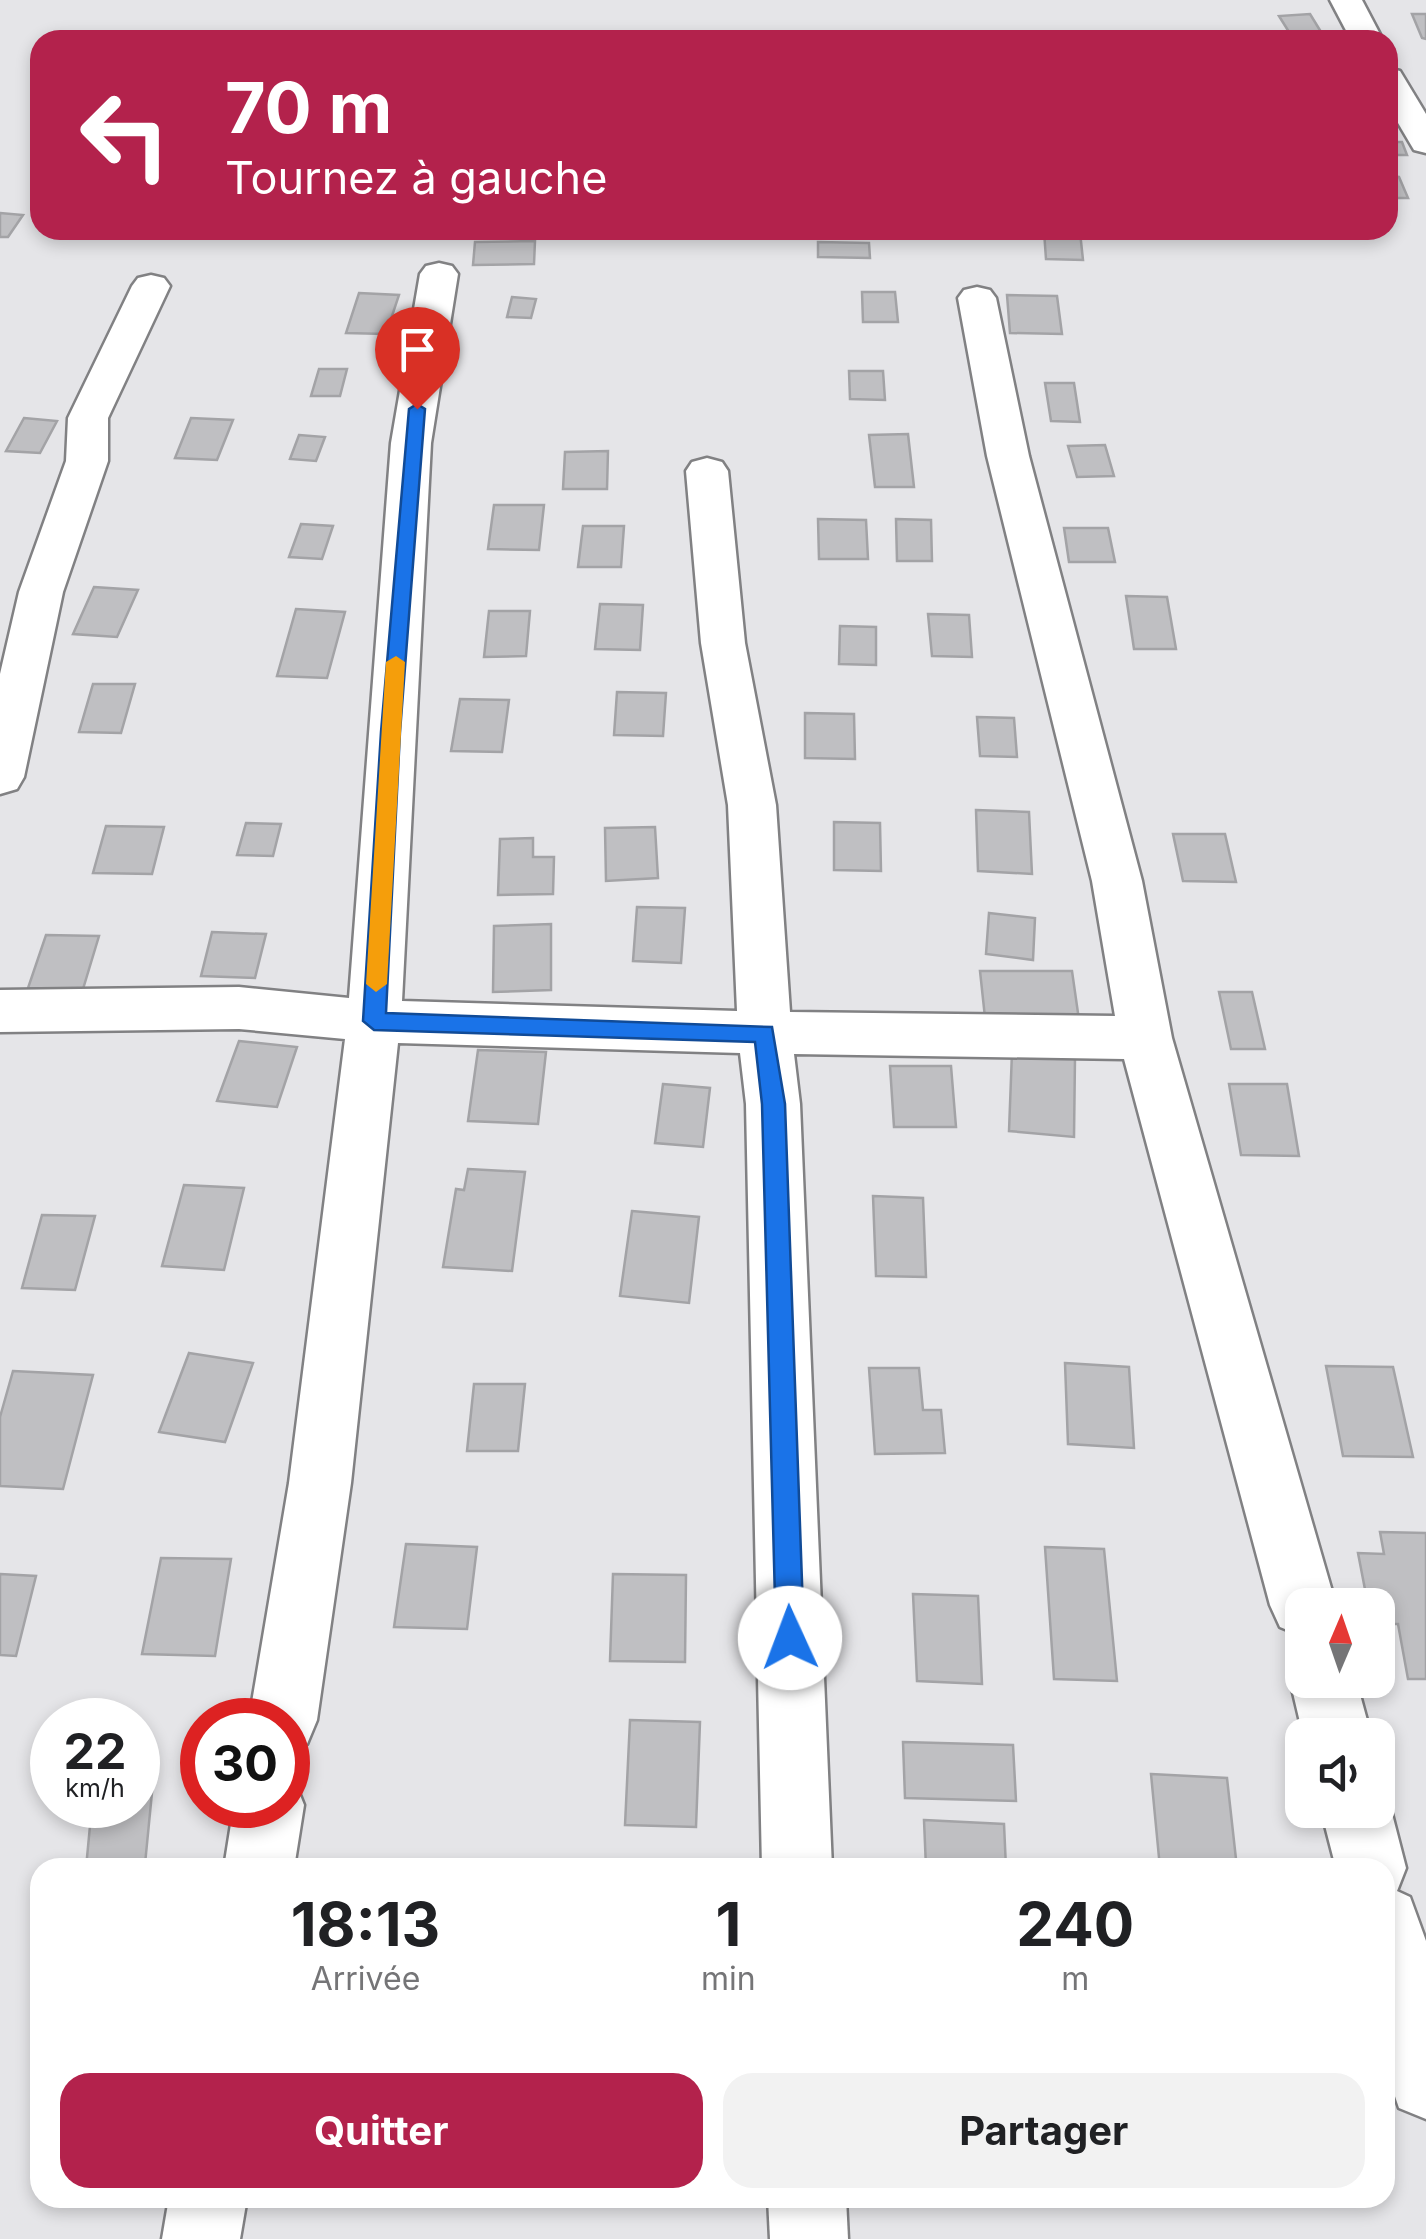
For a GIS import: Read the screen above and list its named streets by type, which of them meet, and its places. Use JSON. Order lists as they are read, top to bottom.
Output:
{
  "north": "top",
  "page": {
    "turn": ["70 m", "Tournez à gauche"],
    "speed": "22 km/h",
    "limit": "30",
    "eta": [
      "18:13",
      "Arrivée",
      "1",
      "min",
      "240",
      "m"
    ],
    "buttons": ["Quitter", "Partager"]
  }
}
